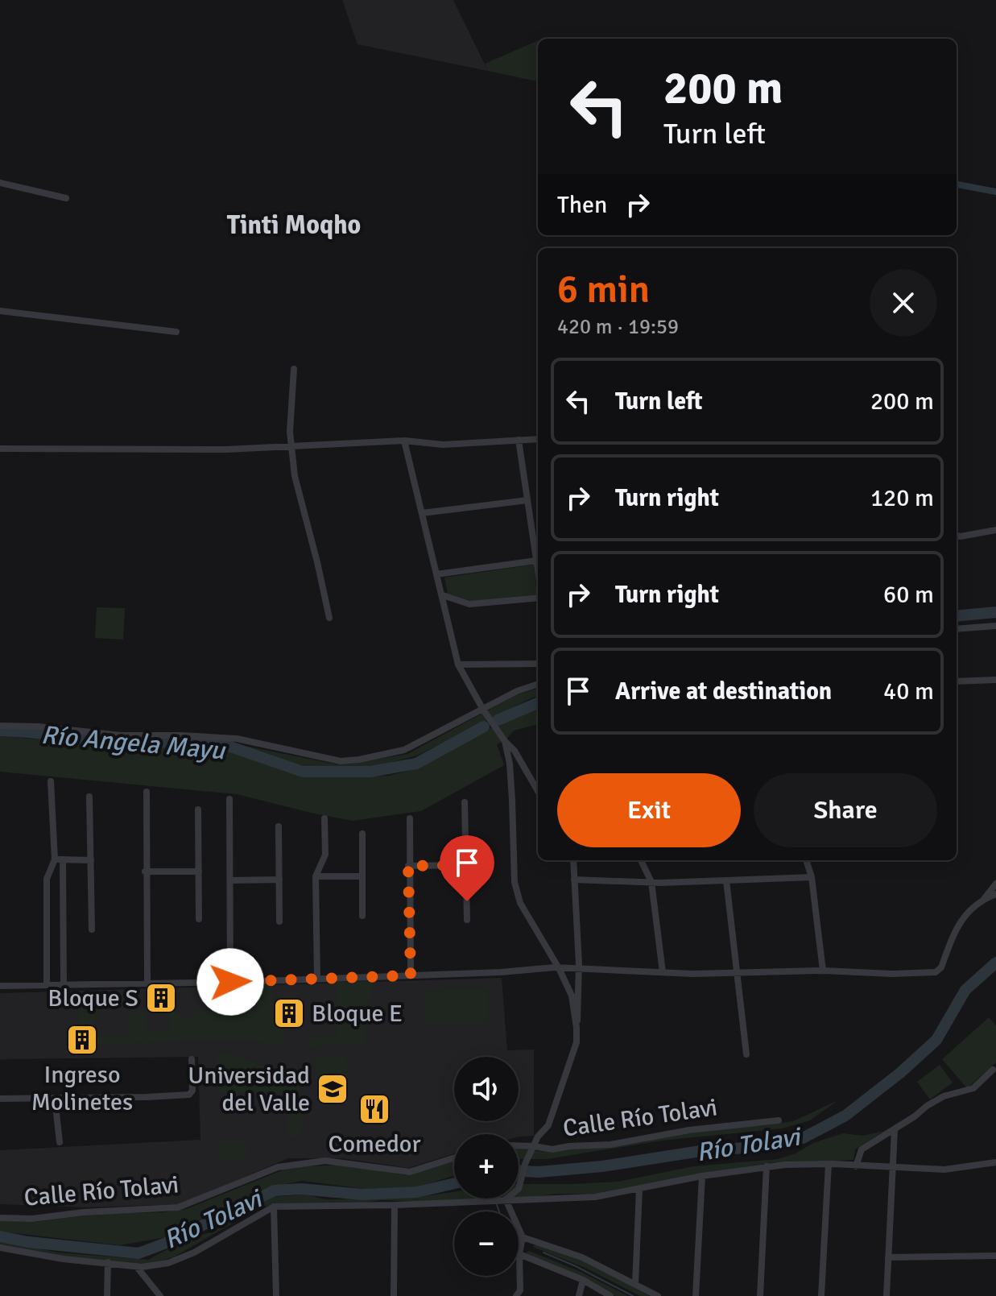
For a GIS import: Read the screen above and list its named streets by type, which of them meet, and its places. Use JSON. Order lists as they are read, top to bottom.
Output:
{
  "streets": {
    "street": ["Calle Río Tolavi"]
  },
  "districts": ["Tinti Moqho"],
  "water": ["Río Angela Mayu", "Río Tolavi"],
  "places": {
    "building": ["Bloque S", "Bloque E", "Ingreso Molinetes"],
    "school or university": ["Universidad del Valle"],
    "restaurant": ["Comedor"]
  },
  "page": {
    "turn": ["200 m", "Turn left"],
    "then": "Then",
    "heading": ["6 min", "420 m · 19:59"],
    "list": [
      {
        "name": "Turn left",
        "value": "200 m"
      },
      {
        "name": "Turn right",
        "value": "120 m"
      },
      {
        "name": "Turn right",
        "value": "60 m"
      },
      {
        "name": "Arrive at destination",
        "value": "40 m"
      }
    ],
    "buttons": ["Exit", "Share"],
    "map_buttons": ["+", "−"]
  }
}
